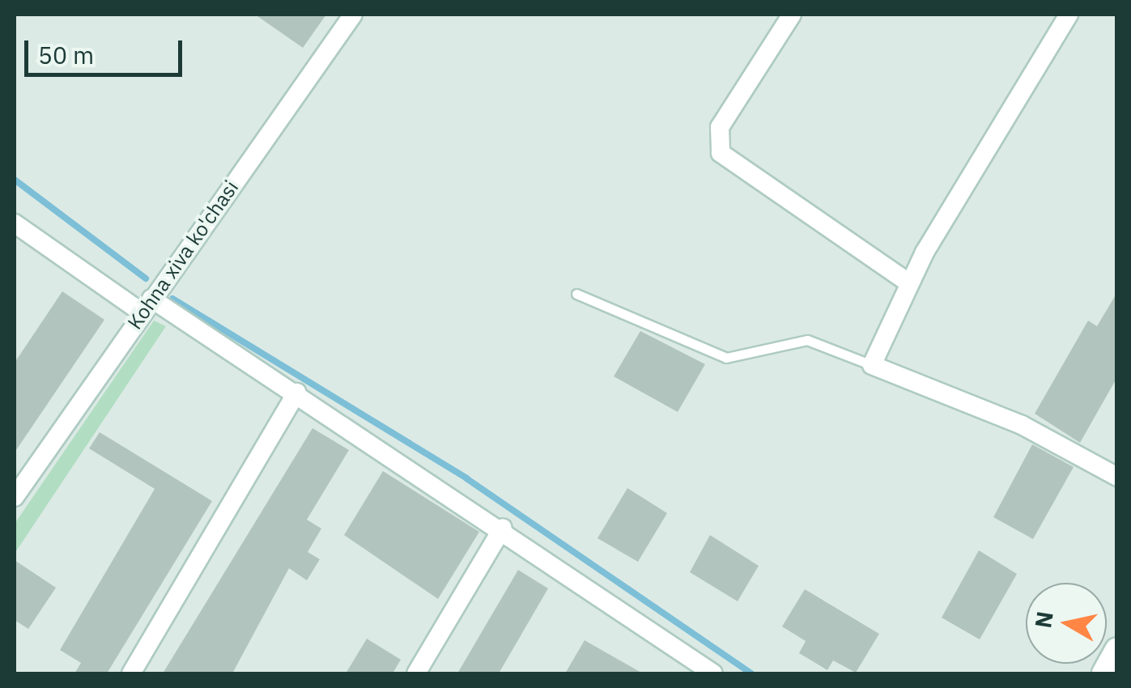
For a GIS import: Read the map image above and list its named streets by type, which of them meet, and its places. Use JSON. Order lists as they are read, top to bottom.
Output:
{
  "streets": {
    "street": ["Kohna xiva ko'chasi"]
  },
  "scale_bar": "50 m",
  "north": "left"
}
